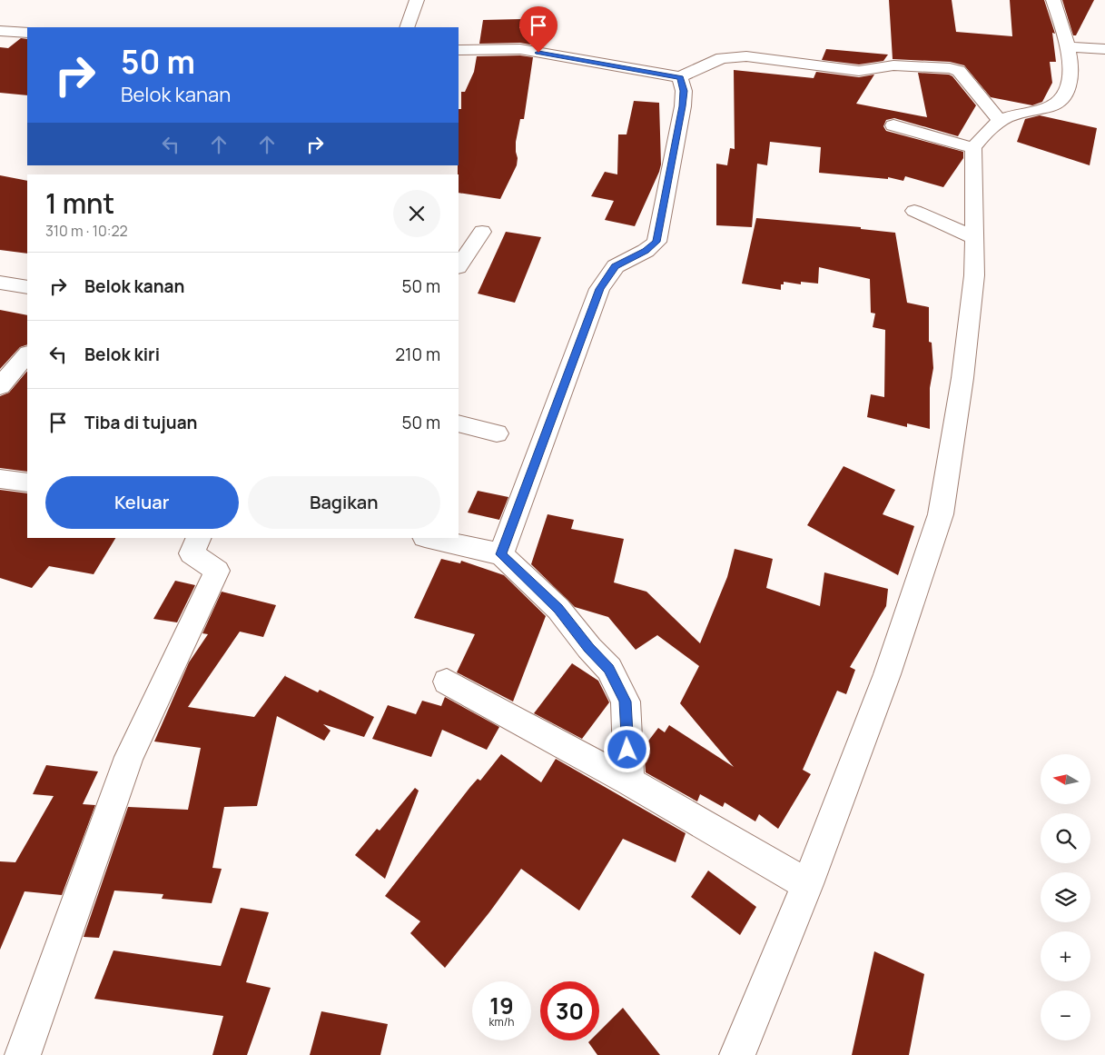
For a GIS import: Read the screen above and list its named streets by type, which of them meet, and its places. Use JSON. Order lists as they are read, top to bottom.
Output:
{
  "north": "left",
  "page": {
    "turn": ["50 m", "Belok kanan"],
    "heading": ["1 mnt", "310 m · 10:22"],
    "list": [
      {
        "name": "Belok kanan",
        "value": "50 m"
      },
      {
        "name": "Belok kiri",
        "value": "210 m"
      },
      {
        "name": "Tiba di tujuan",
        "value": "50 m"
      }
    ],
    "buttons": ["Keluar", "Bagikan"],
    "map_buttons": ["+", "−"],
    "speed": "19 km/h",
    "limit": "30"
  }
}
